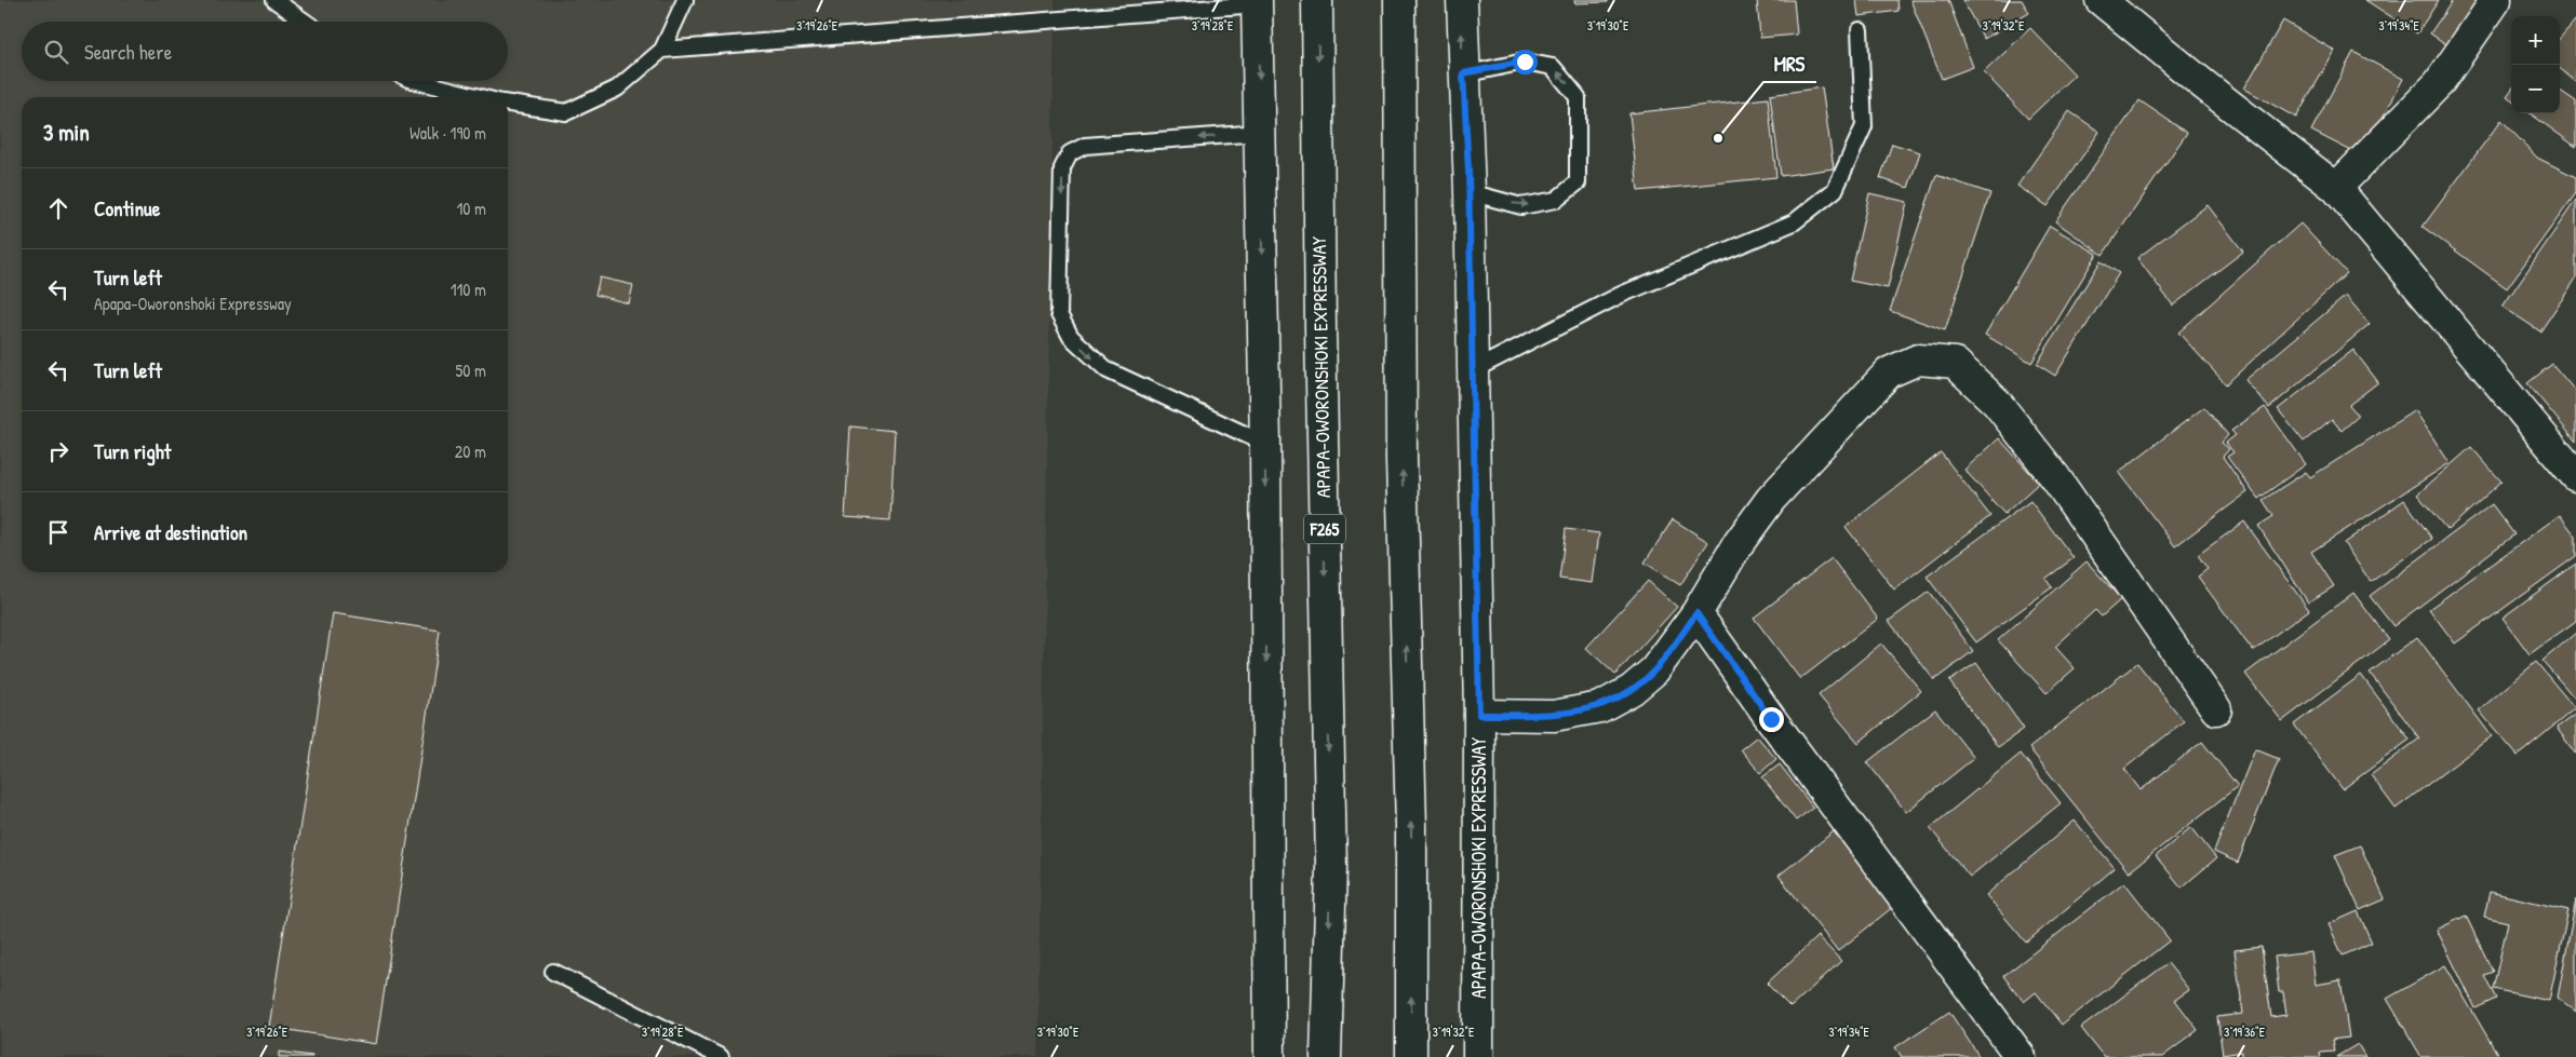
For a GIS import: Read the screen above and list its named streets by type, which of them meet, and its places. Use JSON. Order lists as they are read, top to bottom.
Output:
{
  "streets": {
    "main road": ["APAPA-OWORONSHOKI EXPRESSWAY", "F265"]
  },
  "places": ["MRS"],
  "page": {
    "map_buttons": ["+", "−"],
    "search": "Search here",
    "heading": ["3 min", "Walk · 190 m"],
    "list": [
      ["Continue", "10 m"],
      ["Turn left", "Apapa-Oworonshoki Expressway", "110 m"],
      ["Turn left", "50 m"],
      ["Turn right", "20 m"],
      "Arrive at destination"
    ]
  },
  "coordinates": [
    "3°19'26\"E",
    "3°19'28\"E",
    "3°19'30\"E",
    "3°19'32\"E",
    "3°19'34\"E",
    "3°19'36\"E"
  ]
}
